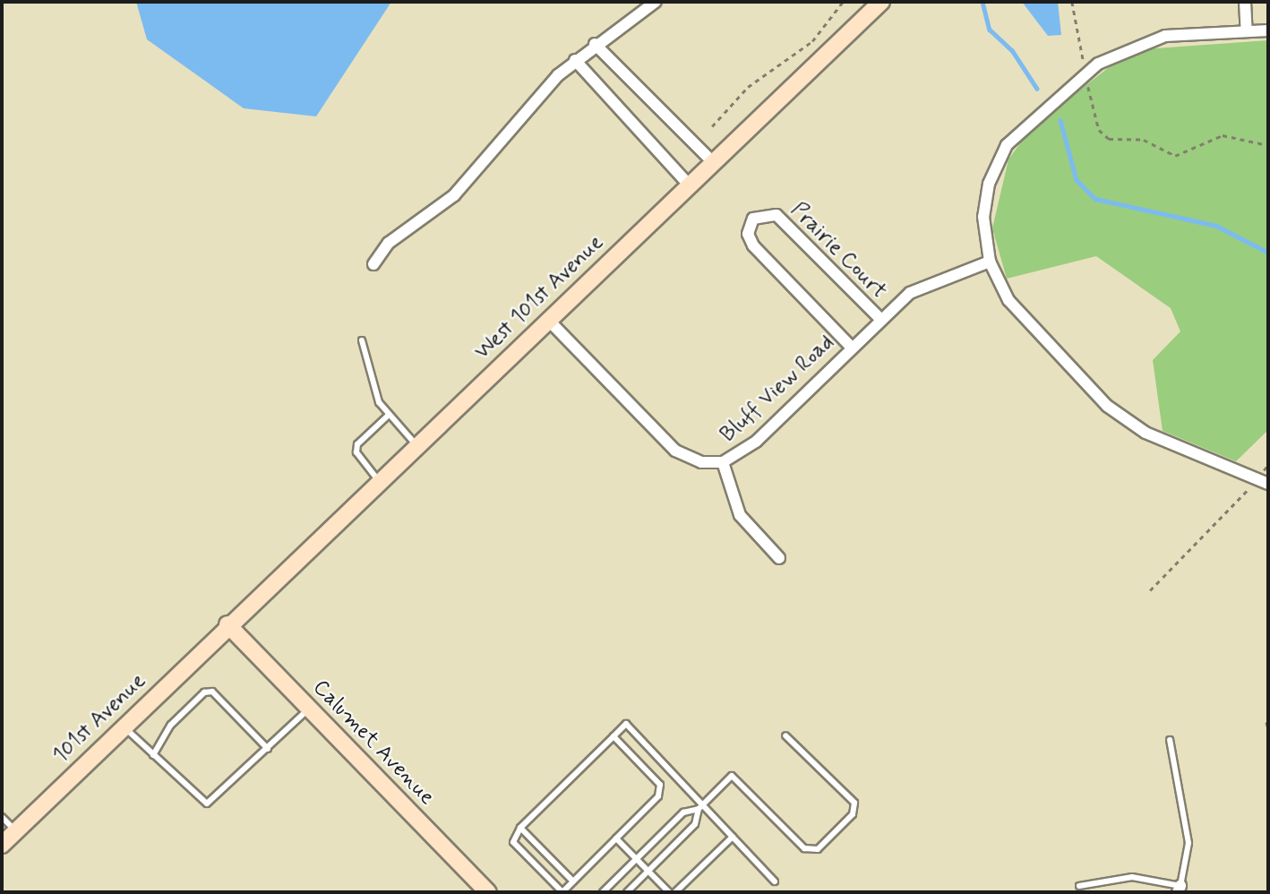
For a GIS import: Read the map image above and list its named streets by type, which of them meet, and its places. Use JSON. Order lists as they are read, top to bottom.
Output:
{
  "streets": {
    "street": [
      "Prairie Court",
      "West 101st Avenue",
      "Bluff View Road",
      "101st Avenue",
      "Calumet Avenue"
    ]
  },
  "crossings": [
    ["Prairie Court", "Bluff View Road"],
    ["West 101st Avenue", "Bluff View Road"],
    ["West 101st Avenue", "101st Avenue"],
    ["West 101st Avenue", "Calumet Avenue"],
    ["101st Avenue", "Calumet Avenue"]
  ]
}
